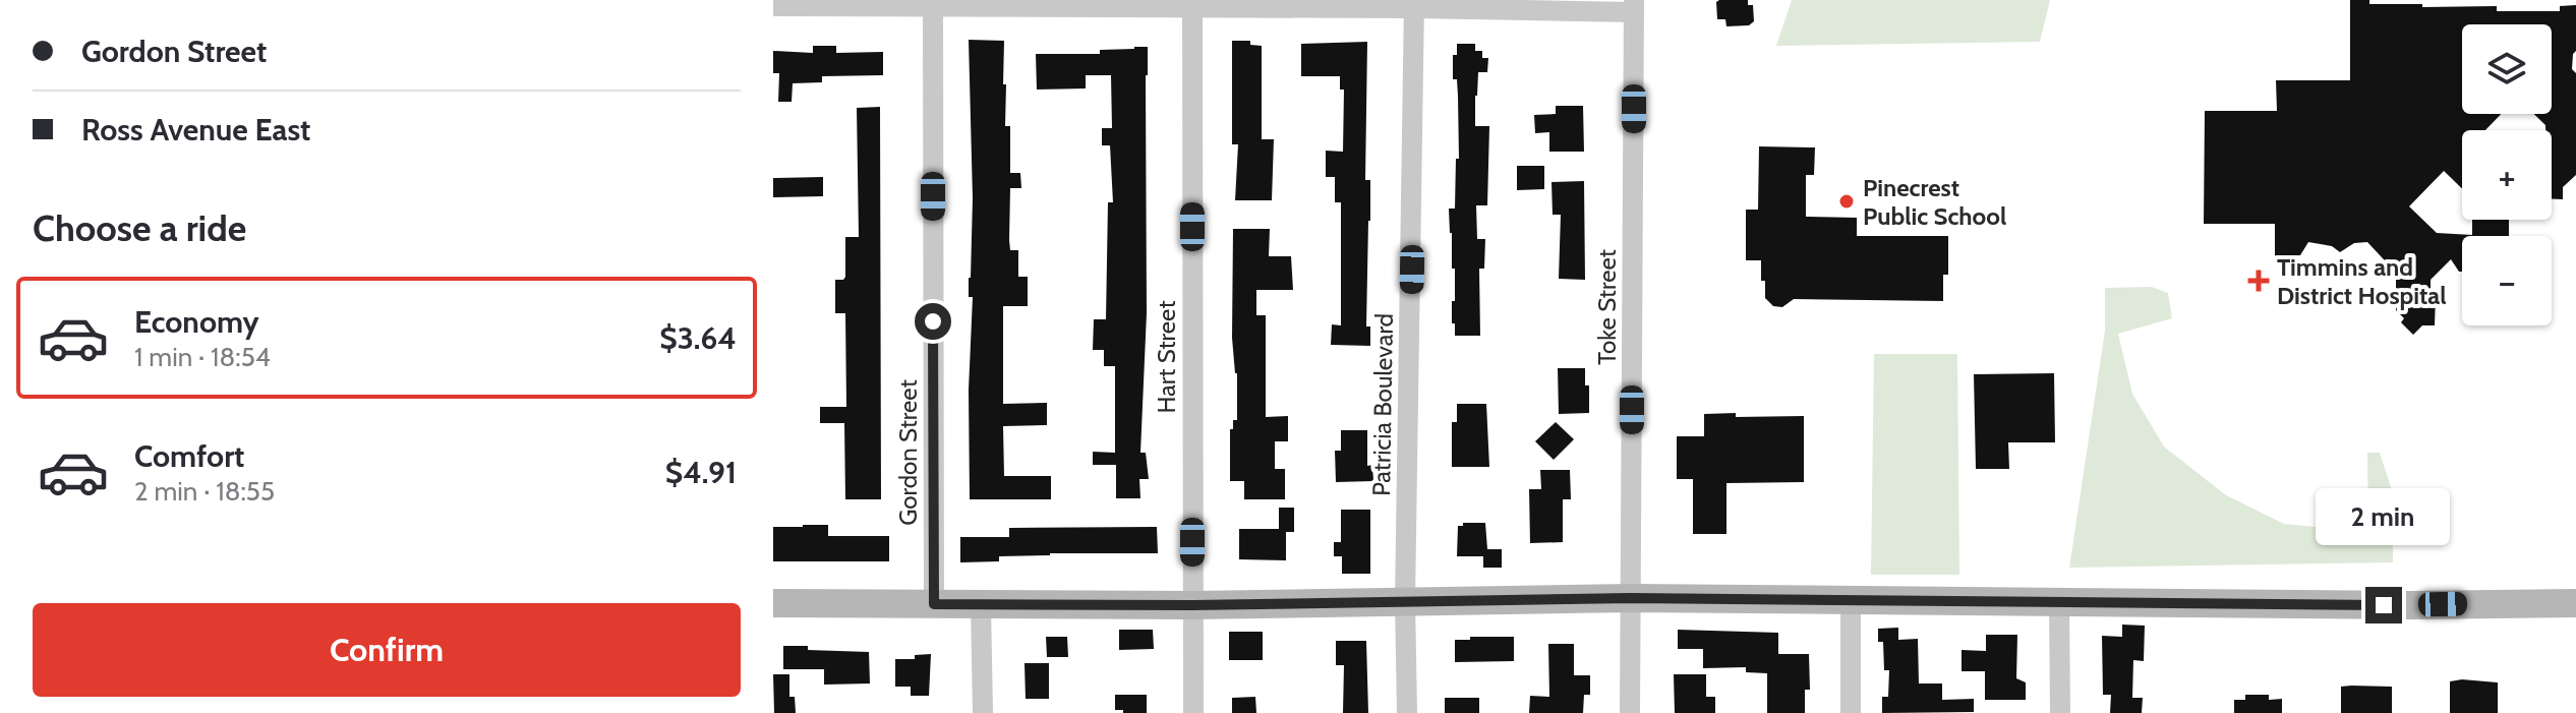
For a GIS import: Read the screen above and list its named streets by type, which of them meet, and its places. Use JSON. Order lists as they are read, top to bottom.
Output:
{
  "streets": {
    "street": [
      "Toke Street",
      "Hart Street",
      "Patricia Boulevard",
      "Gordon Street"
    ]
  },
  "places": {
    "other": ["Pinecrest Public School"],
    "health": ["Timmins and District Hospital"]
  },
  "page": {
    "banner": ["Gordon Street", "Ross Avenue East"],
    "map_buttons": ["+", "−"],
    "heading": "Choose a ride",
    "list": [
      {
        "name": "Economy",
        "note": "1 min · 18:54",
        "value": "$3.64"
      },
      {
        "name": "Comfort",
        "note": "2 min · 18:55",
        "value": "$4.91"
      }
    ],
    "bubble": "2 min",
    "buttons": "Confirm"
  }
}
